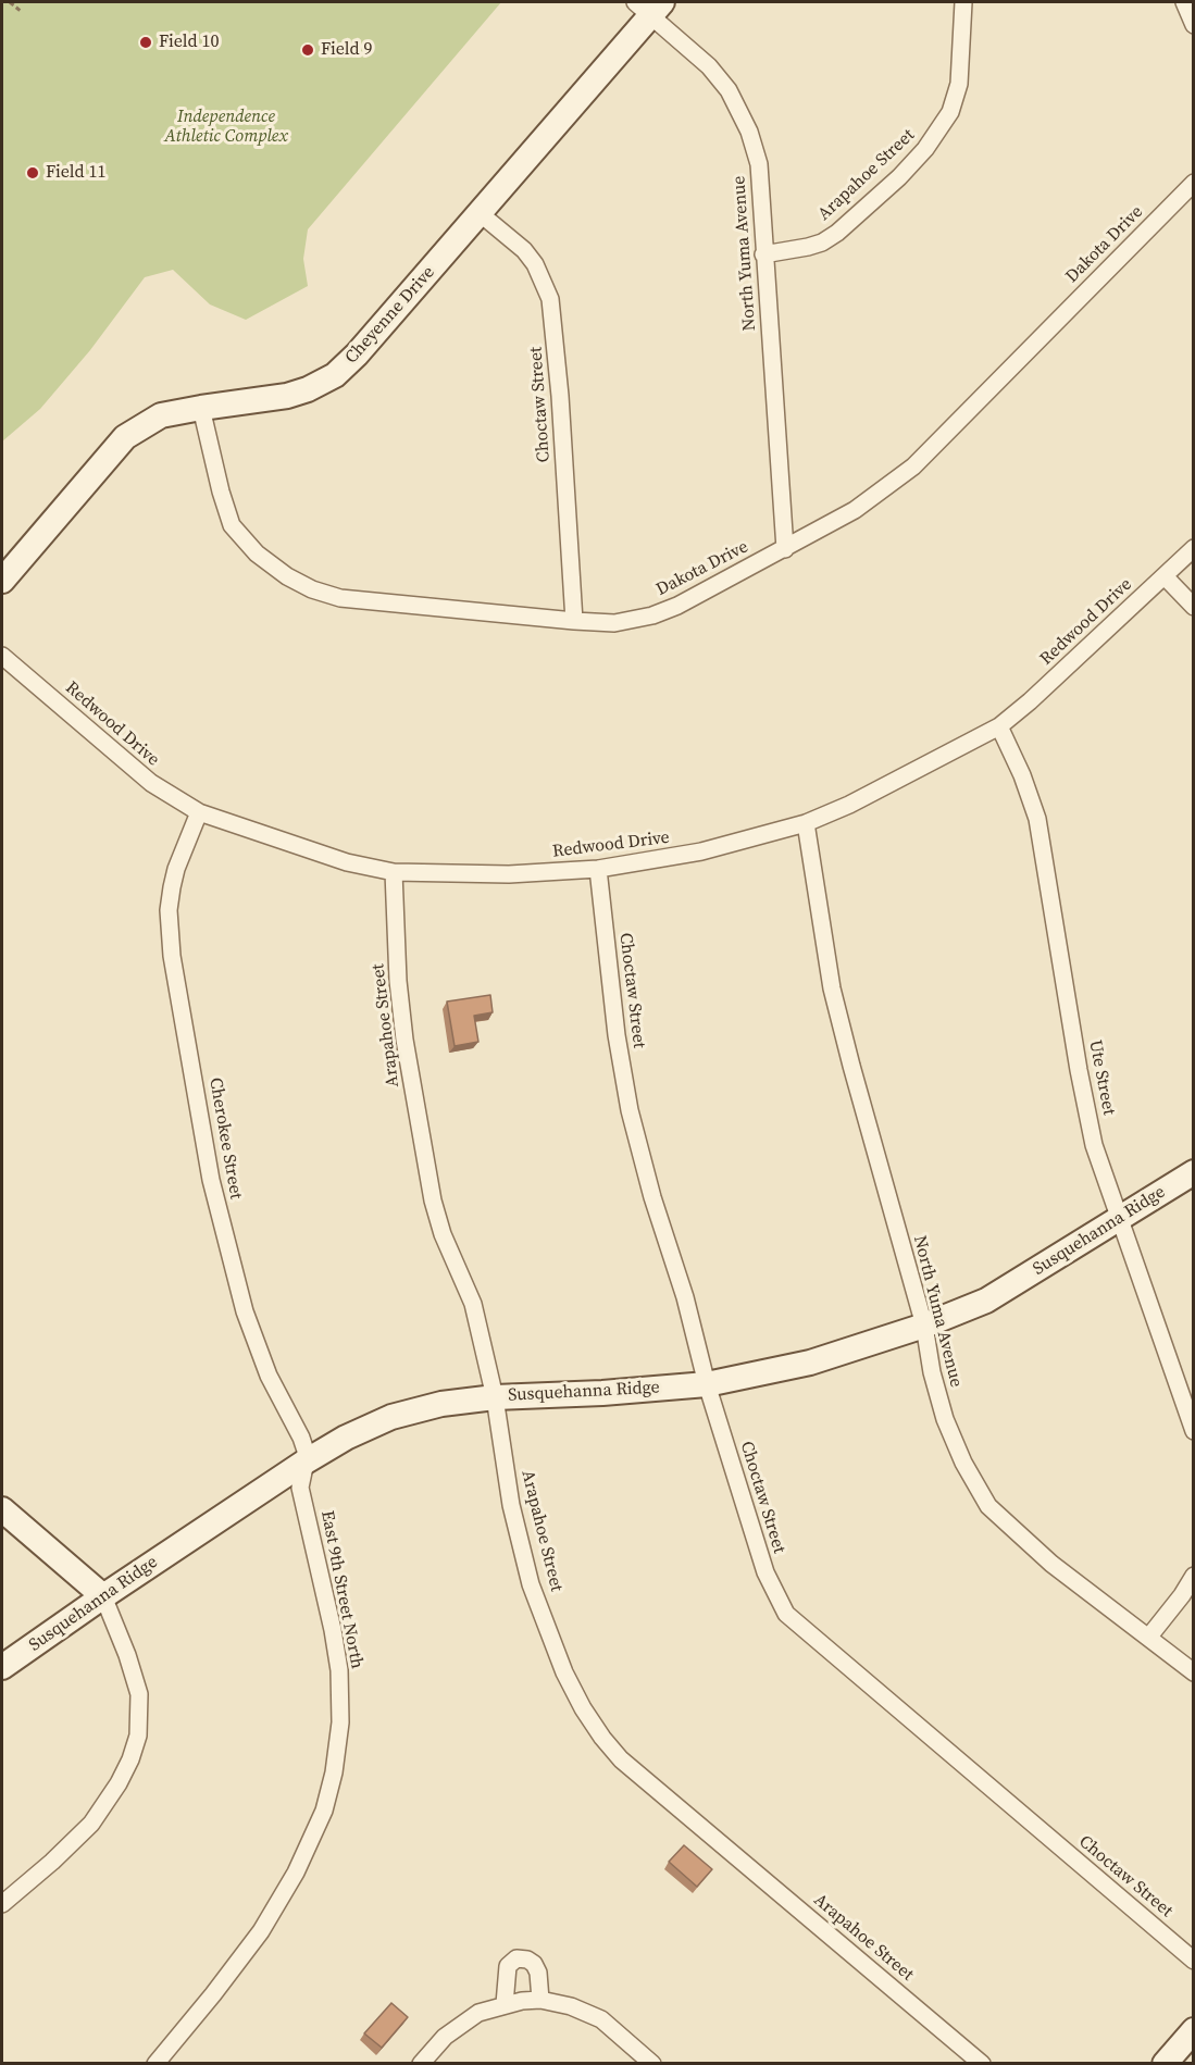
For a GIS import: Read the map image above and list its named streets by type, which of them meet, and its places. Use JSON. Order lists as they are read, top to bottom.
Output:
{
  "streets": {
    "street": [
      "Arapahoe Street",
      "Dakota Drive",
      "North Yuma Avenue",
      "Cheyenne Drive",
      "Choctaw Street",
      "Redwood Drive",
      "Ute Street",
      "Cherokee Street",
      "Susquehanna Ridge",
      "East 9th Street North"
    ]
  },
  "crossings": [
    ["Arapahoe Street", "North Yuma Avenue"],
    ["Arapahoe Street", "Redwood Drive"],
    ["Arapahoe Street", "Susquehanna Ridge"],
    ["Dakota Drive", "North Yuma Avenue"],
    ["Dakota Drive", "Cheyenne Drive"],
    ["Dakota Drive", "Choctaw Street"],
    ["North Yuma Avenue", "Cheyenne Drive"],
    ["North Yuma Avenue", "Redwood Drive"],
    ["North Yuma Avenue", "Susquehanna Ridge"],
    ["Cheyenne Drive", "Choctaw Street"],
    ["Choctaw Street", "Redwood Drive"],
    ["Choctaw Street", "Susquehanna Ridge"],
    ["Redwood Drive", "Ute Street"],
    ["Redwood Drive", "Cherokee Street"],
    ["Ute Street", "Susquehanna Ridge"],
    ["Cherokee Street", "Susquehanna Ridge"],
    ["Cherokee Street", "East 9th Street North"],
    ["Susquehanna Ridge", "East 9th Street North"]
  ],
  "parks": ["Independence Athletic Complex"],
  "places": ["Field 10", "Field 9", "Field 11"]
}
